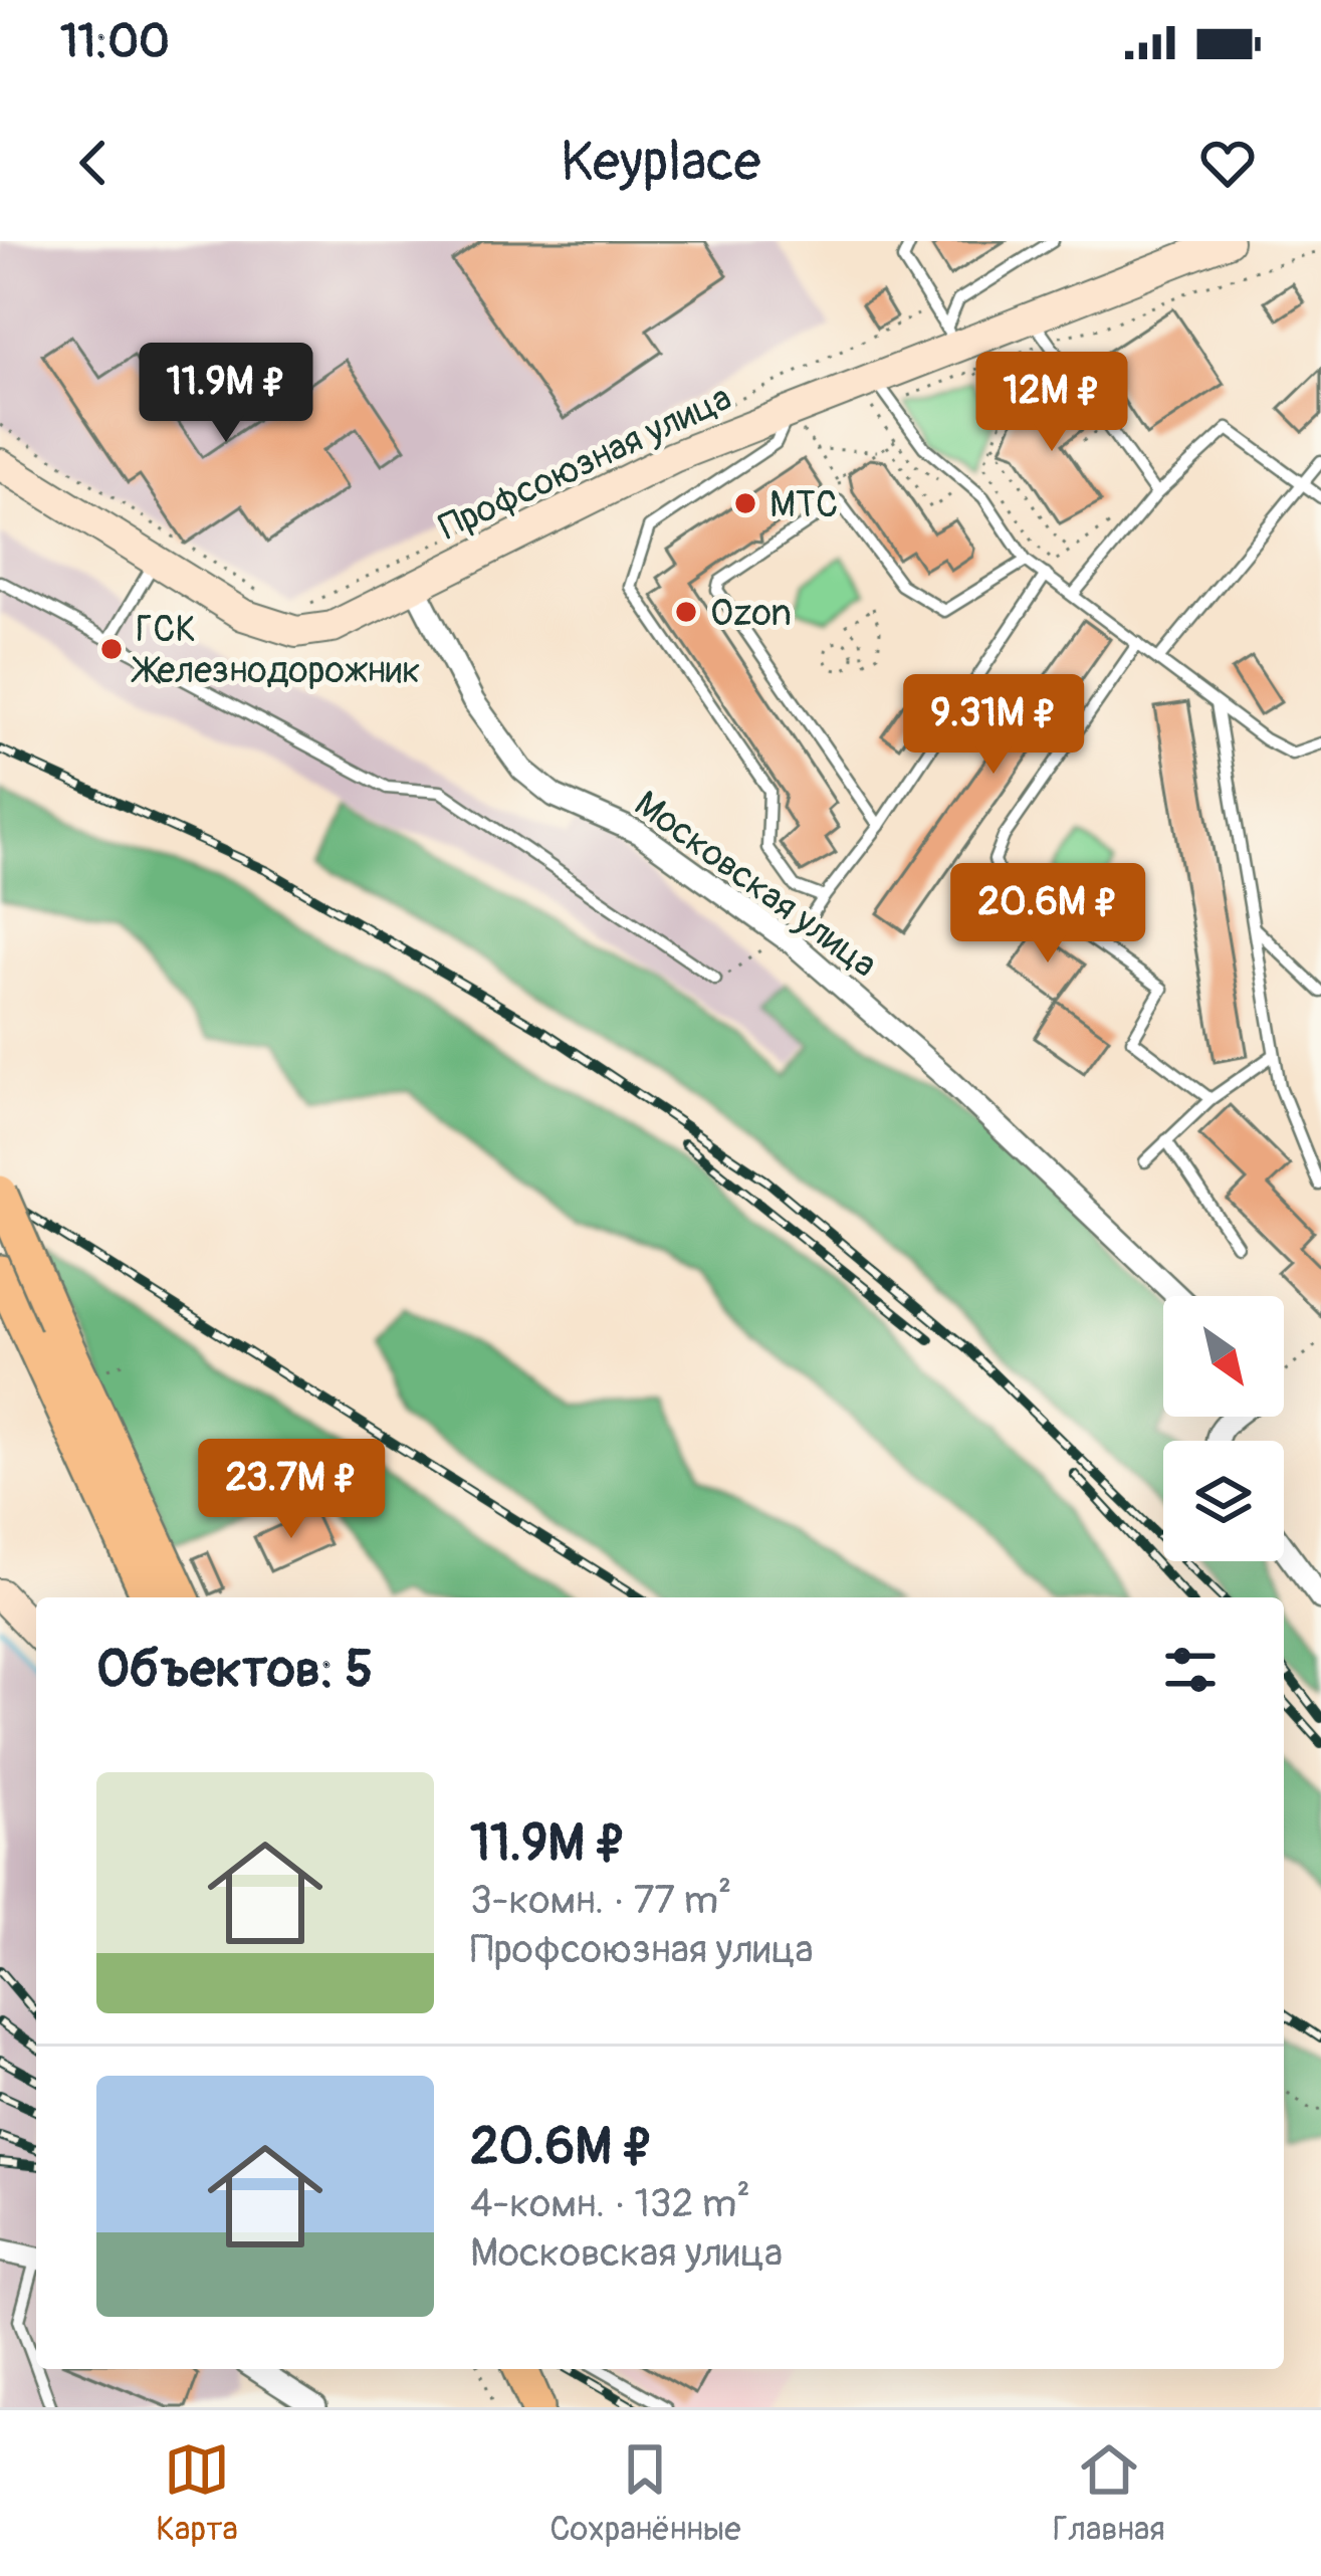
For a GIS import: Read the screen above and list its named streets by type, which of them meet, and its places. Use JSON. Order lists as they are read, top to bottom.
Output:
{
  "streets": {
    "main road": ["Профсоюзная улица"],
    "street": ["Московская улица"]
  },
  "crossings": [
    ["Профсоюзная улица", "Московская улица"]
  ],
  "places": ["МТС", "Ozon", "ГСК Железнодорожник"],
  "north": "bottom right",
  "page": {
    "status": "11:00",
    "header": "Keyplace",
    "price": [
      "11.9M ₽",
      "12M ₽",
      "9.31M ₽",
      "20.6M ₽",
      "23.7M ₽"
    ],
    "heading": "Объектов: 5",
    "list": [
      {
        "name": "11.9M ₽",
        "note": "3-комн. · 77 m² · Профсоюзная улица"
      },
      {
        "name": "20.6M ₽",
        "note": "4-комн. · 132 m² · Московская улица"
      }
    ],
    "tabs": ["Карта", "Сохранённые", "Главная"]
  }
}
